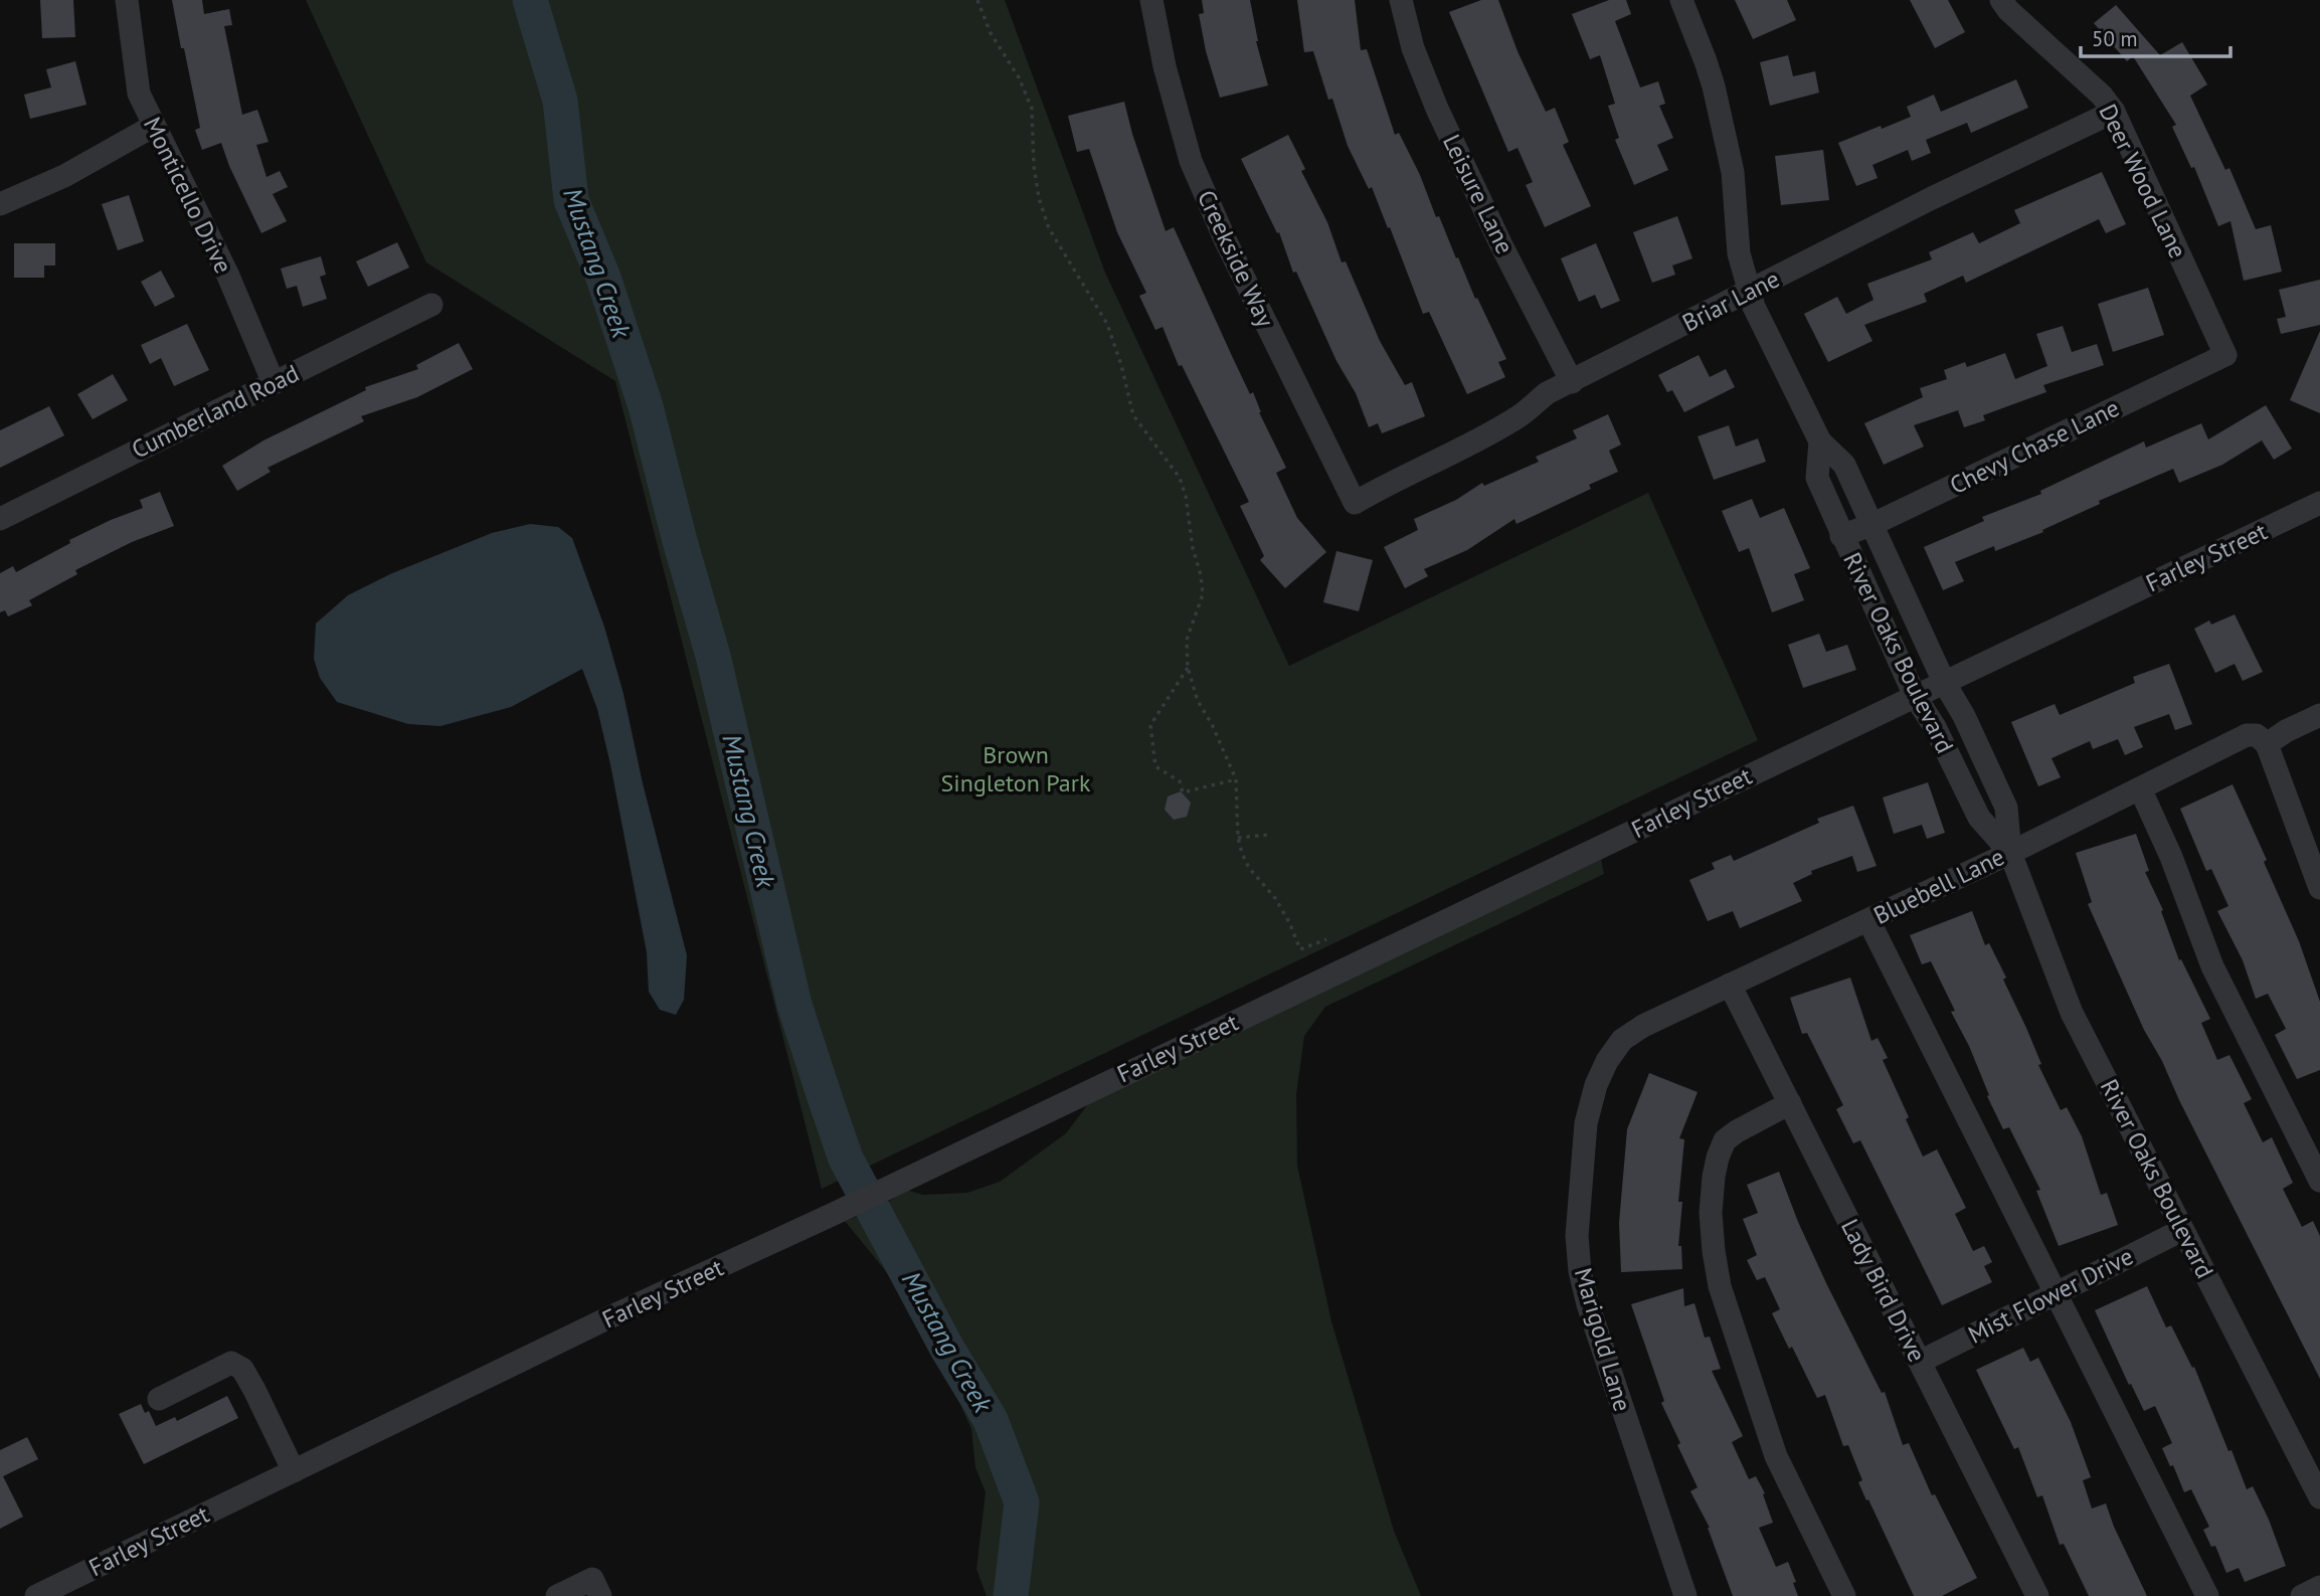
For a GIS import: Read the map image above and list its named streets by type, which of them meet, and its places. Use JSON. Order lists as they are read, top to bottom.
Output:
{
  "streets": {
    "street": [
      "Deer Wood Lane",
      "Leisure Lane",
      "Monticello Drive",
      "Creekside Way",
      "Briar Lane",
      "Cumberland Road",
      "Chevy Chase Lane",
      "Farley Street",
      "River Oaks Boulevard",
      "Bluebell Lane",
      "Lady Bird Drive",
      "Mist Flower Drive",
      "Marigold Lane"
    ]
  },
  "crossings": [
    ["Deer Wood Lane", "Briar Lane"],
    ["Deer Wood Lane", "Chevy Chase Lane"],
    ["Leisure Lane", "Briar Lane"],
    ["Monticello Drive", "Cumberland Road"],
    ["Creekside Way", "Briar Lane"],
    ["Briar Lane", "River Oaks Boulevard"],
    ["Chevy Chase Lane", "River Oaks Boulevard"],
    ["Farley Street", "River Oaks Boulevard"],
    ["River Oaks Boulevard", "Bluebell Lane"],
    ["River Oaks Boulevard", "Mist Flower Drive"],
    ["Bluebell Lane", "Lady Bird Drive"],
    ["Bluebell Lane", "Marigold Lane"],
    ["Lady Bird Drive", "Mist Flower Drive"]
  ],
  "water": ["Mustang Creek"],
  "parks": ["Brown Singleton Park"],
  "scale_bar": "50 m"
}
